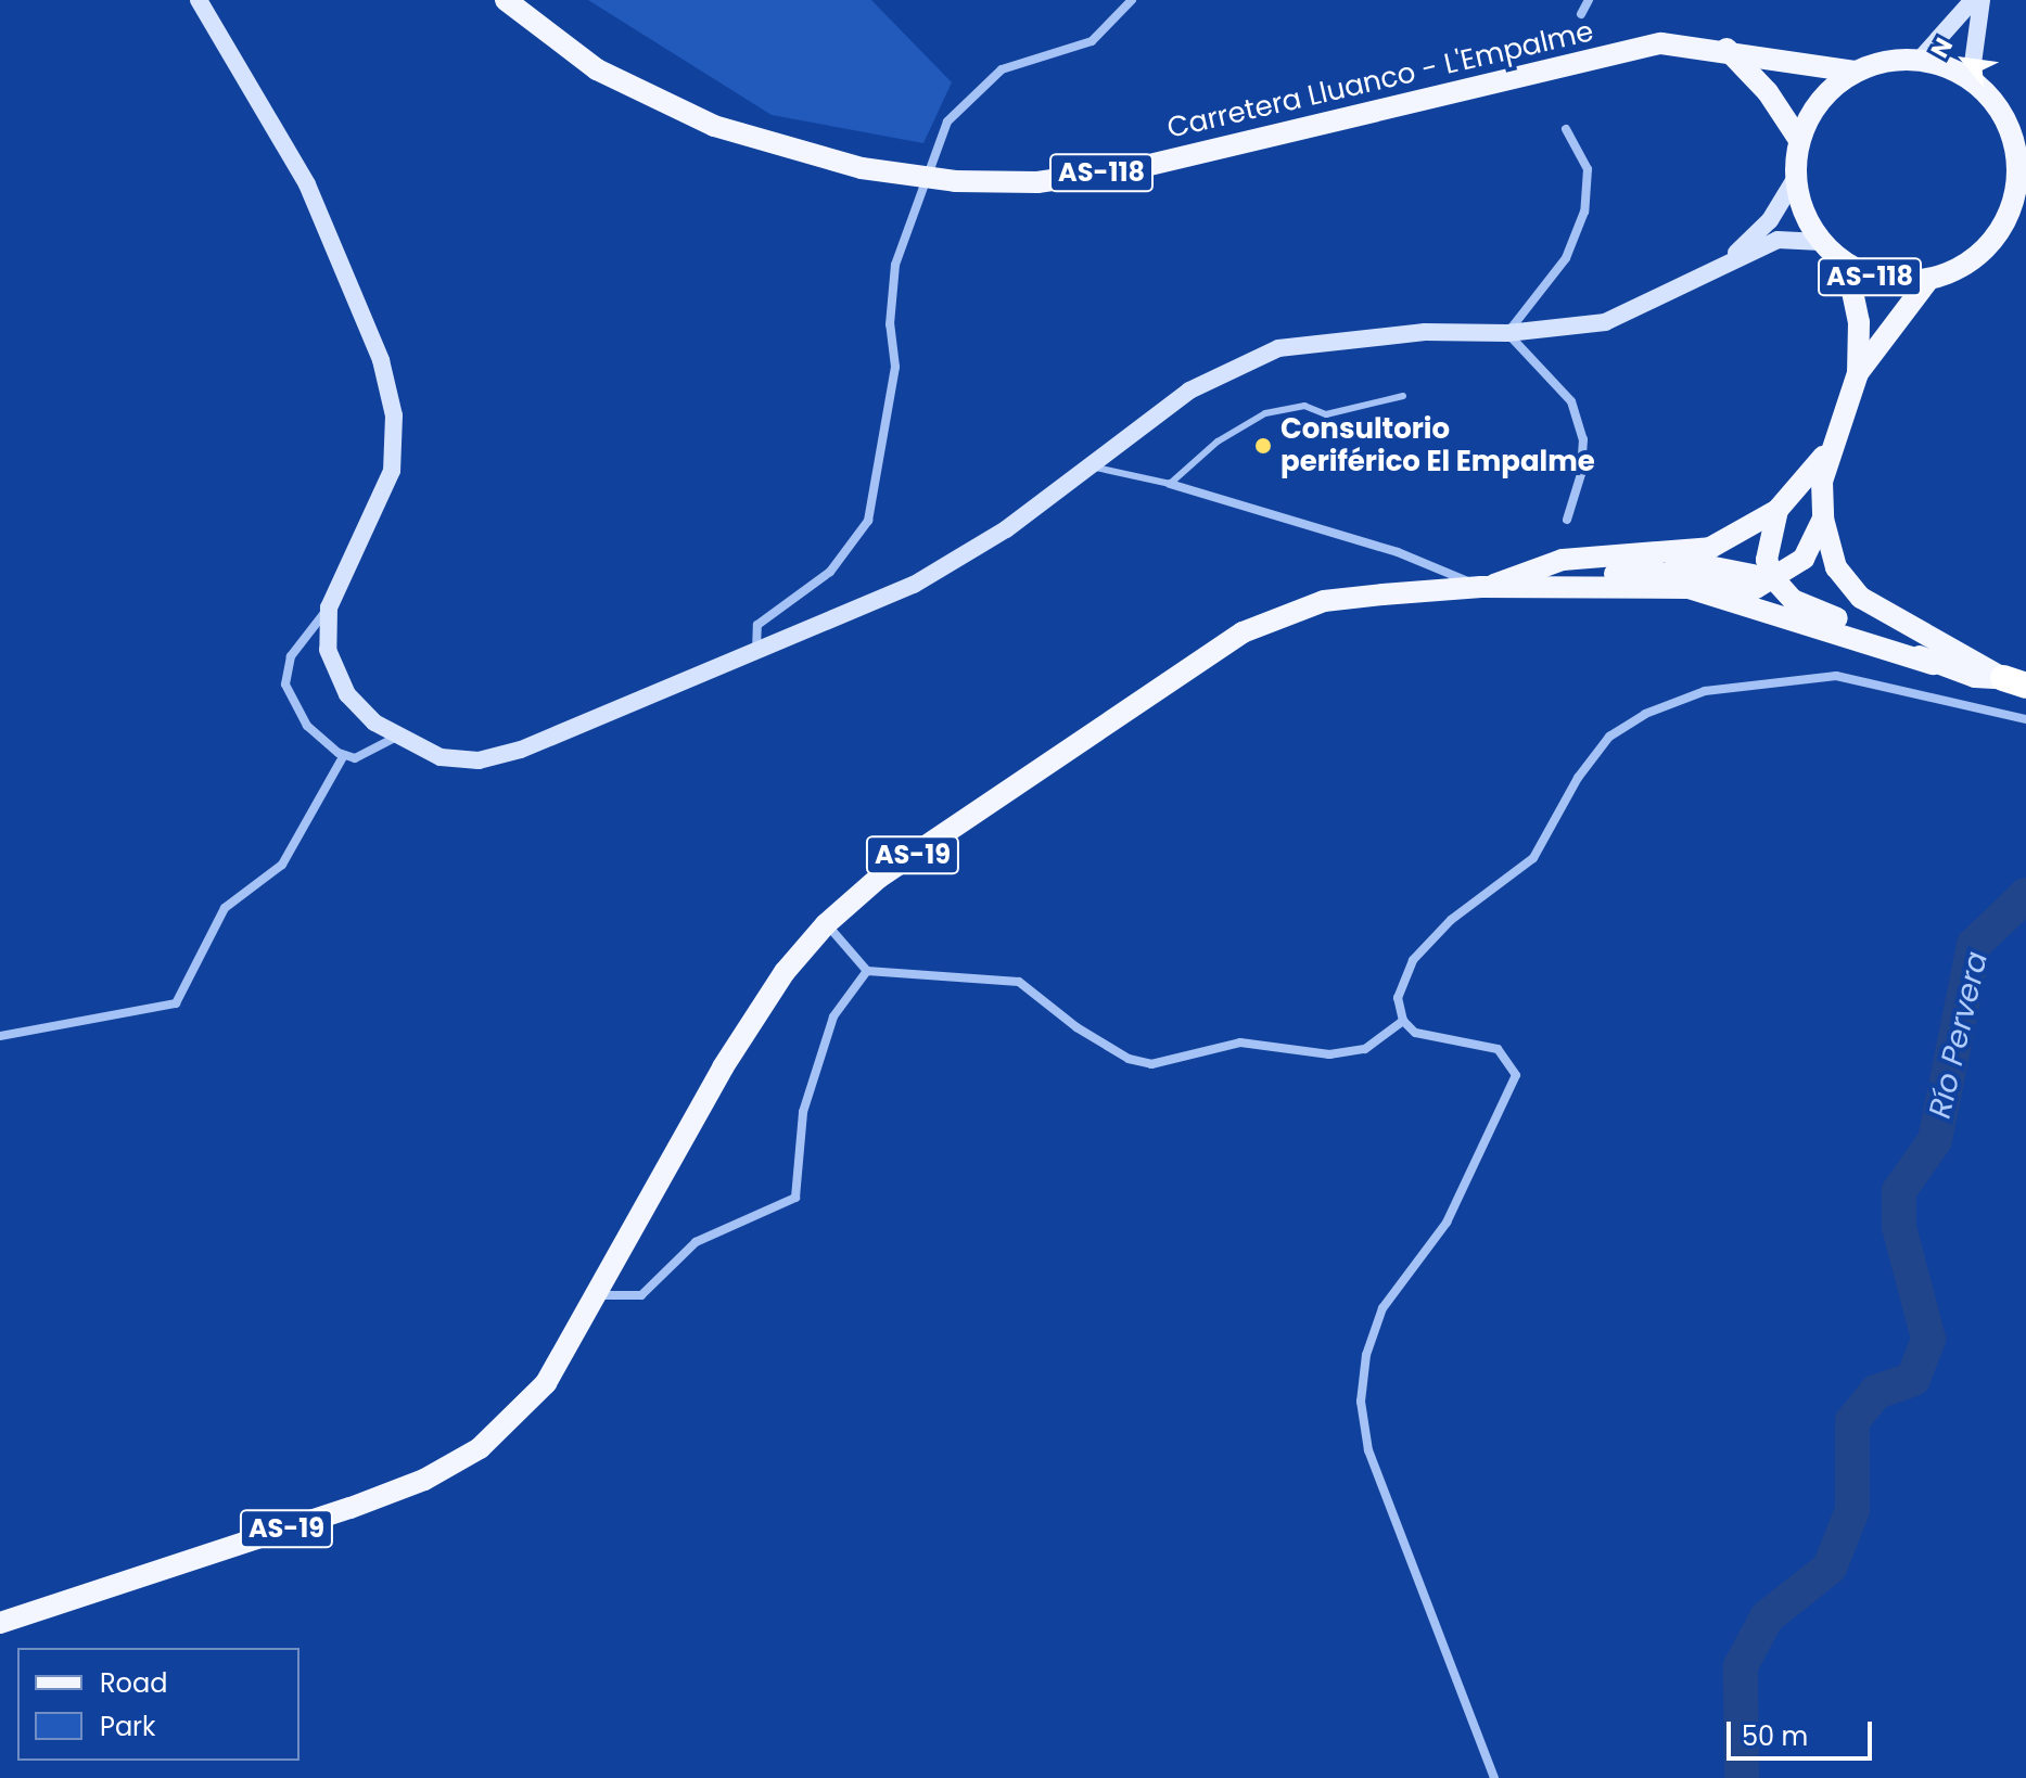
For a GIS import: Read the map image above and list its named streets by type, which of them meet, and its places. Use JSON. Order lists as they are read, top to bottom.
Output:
{
  "streets": {
    "main road": ["Carretera Lluanco - L'Empalme", "AS-118", "AS-19"]
  },
  "crossings": [
    ["Carretera Lluanco - L'Empalme", "AS-118"]
  ],
  "water": ["Río Pervera"],
  "places": ["Consultorio periférico El Empalme"],
  "legend": ["Road", "Park"],
  "scale_bar": "50 m",
  "north": "top left"
}
